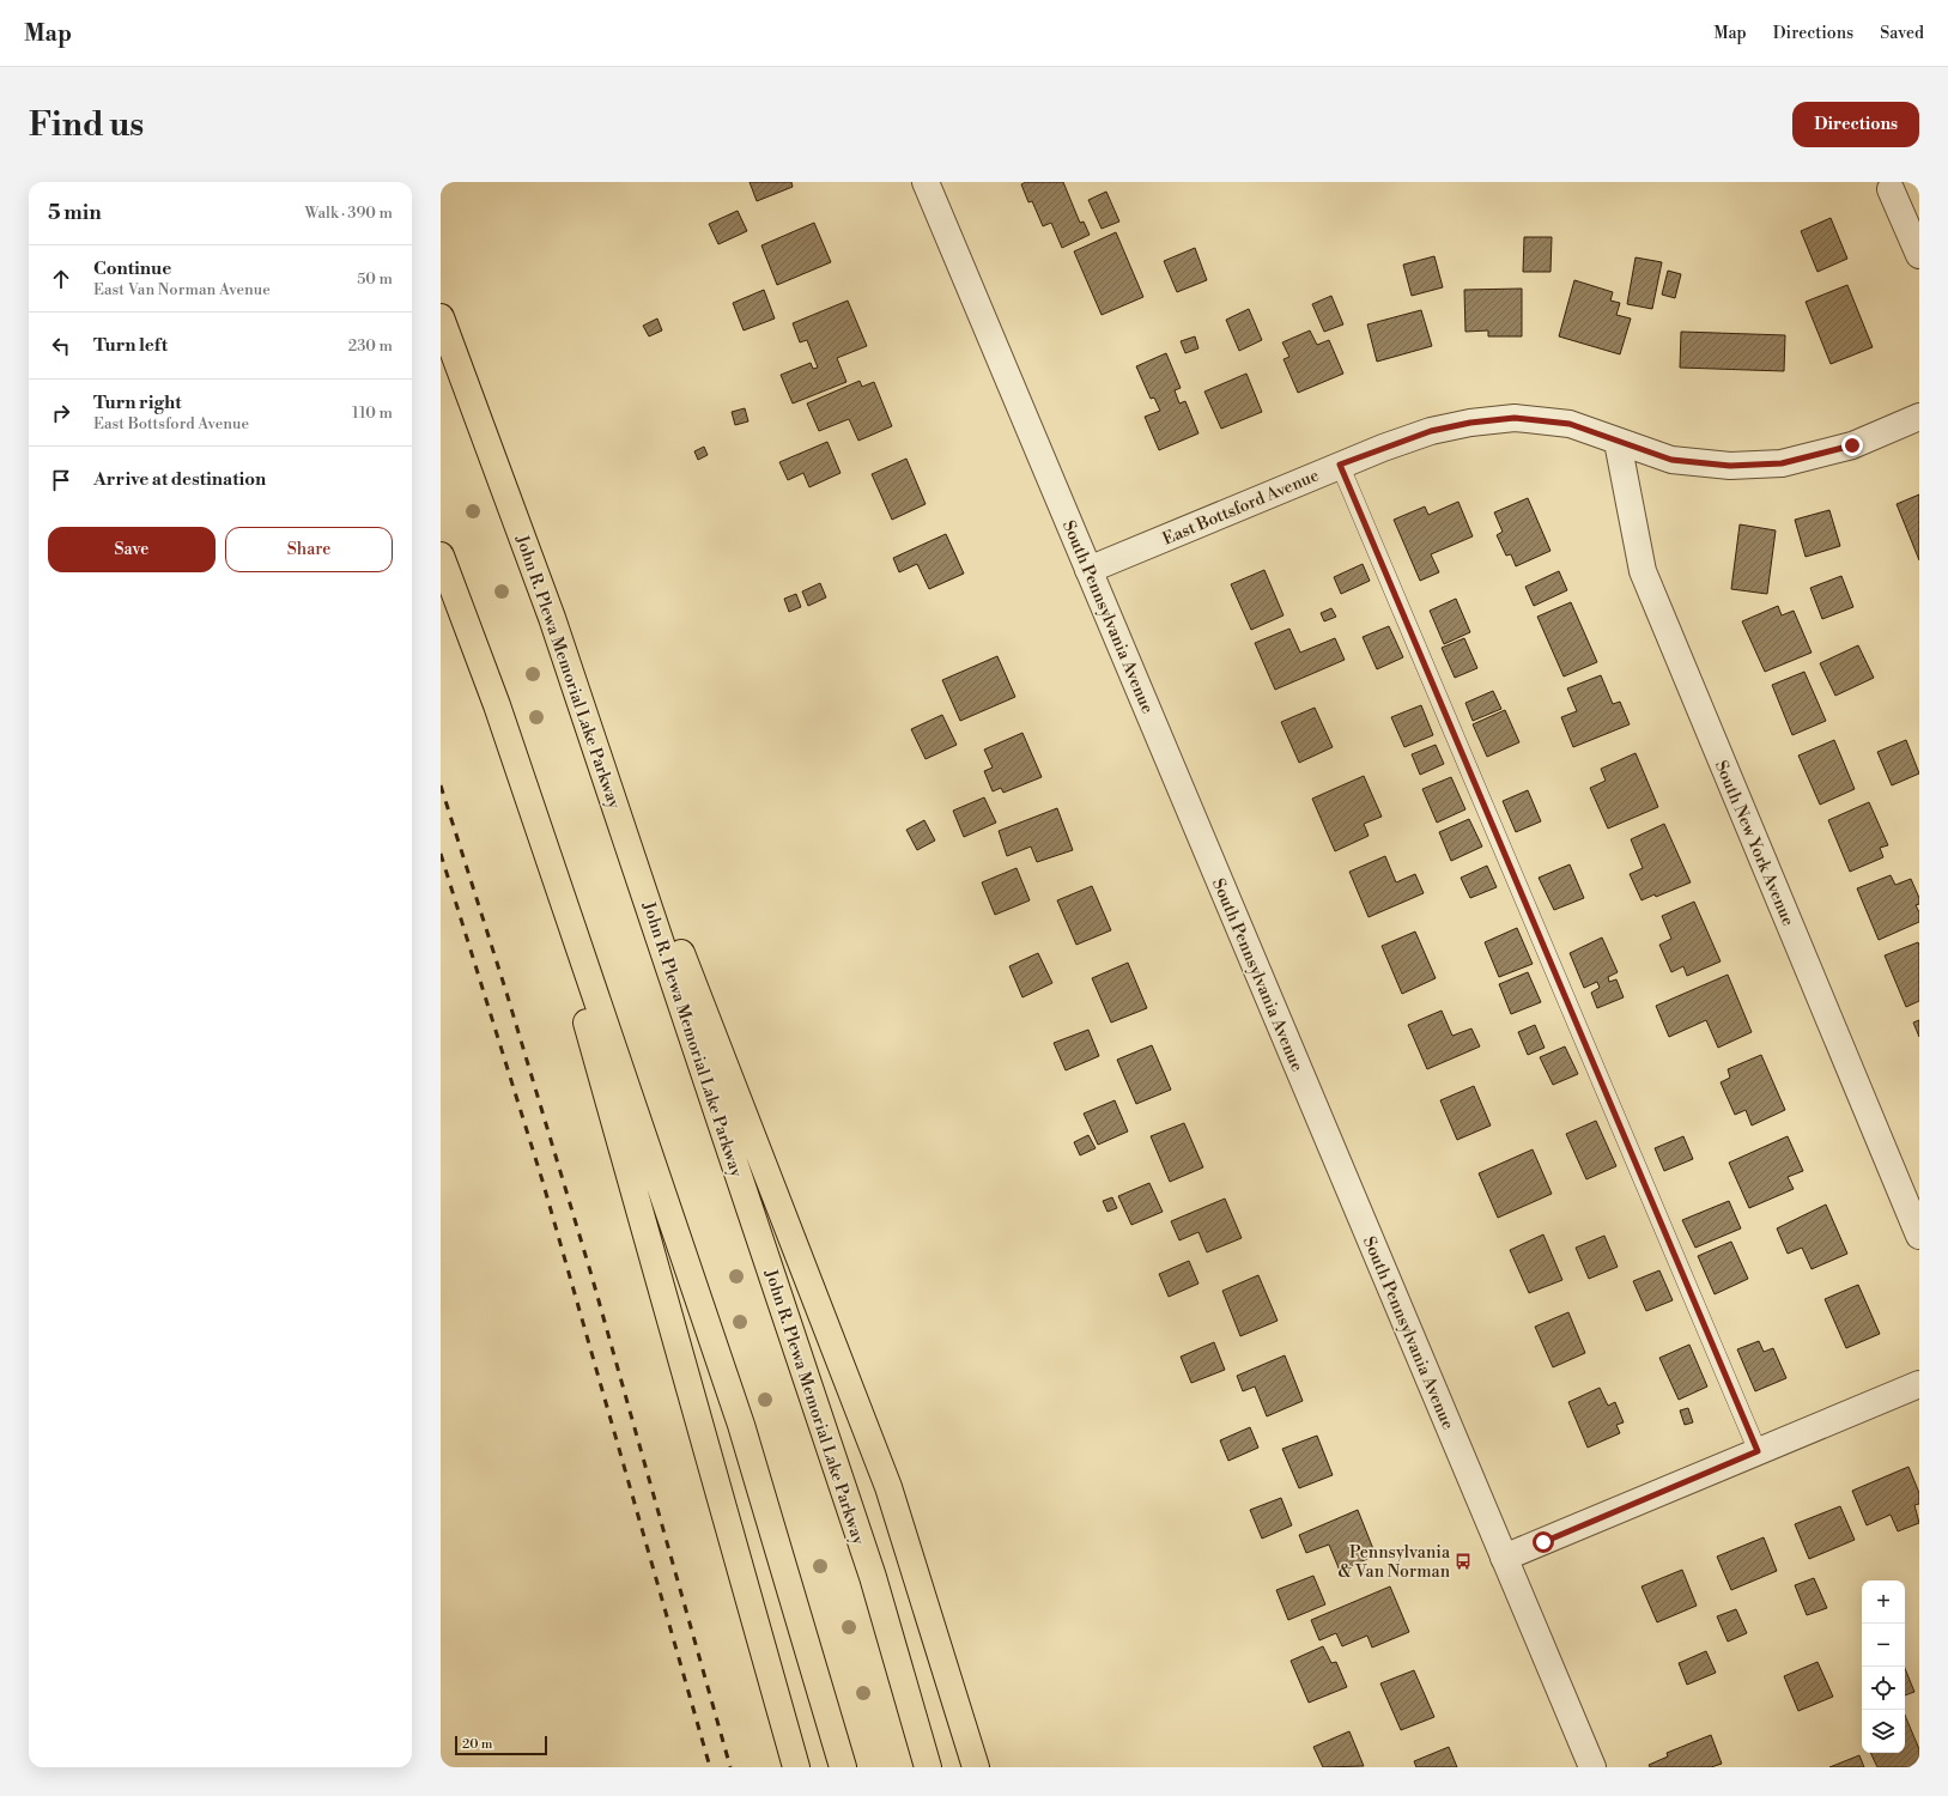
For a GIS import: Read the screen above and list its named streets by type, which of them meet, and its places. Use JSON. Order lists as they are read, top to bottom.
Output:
{
  "streets": {
    "main road": ["John R. Plewa Memorial Lake Parkway"],
    "street": ["East Bottsford Avenue", "South Pennsylvania Avenue", "South New York Avenue"]
  },
  "crossings": [
    ["East Bottsford Avenue", "South Pennsylvania Avenue"],
    ["East Bottsford Avenue", "South New York Avenue"]
  ],
  "places": {
    "bus stop": ["Pennsylvania & Van Norman"]
  },
  "scale_bar": "20 m",
  "page": {
    "header": "Map",
    "nav": ["Map", "Directions", "Saved"],
    "buttons": [
      "Directions",
      ["Save", "Share"]
    ],
    "title": "Find us",
    "heading": ["5 min", "Walk · 390 m"],
    "list": [
      ["Continue", "East Van Norman Avenue", "50 m"],
      ["Turn left", "230 m"],
      ["Turn right", "East Bottsford Avenue", "110 m"],
      "Arrive at destination"
    ],
    "map_buttons": ["+", "−"],
    "scale": "20 m"
  }
}
